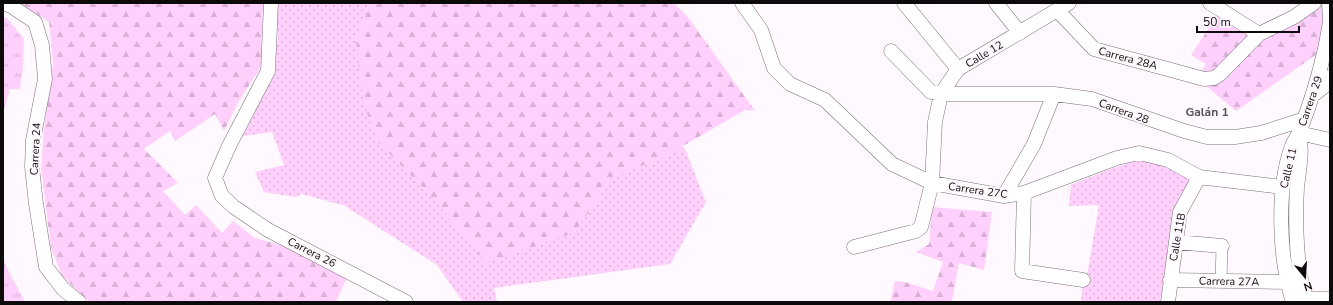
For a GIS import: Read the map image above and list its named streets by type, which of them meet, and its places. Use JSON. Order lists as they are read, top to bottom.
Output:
{
  "streets": {
    "street": [
      "Calle 12",
      "Carrera 28A",
      "Carrera 29",
      "Carrera 28",
      "Carrera 24",
      "Calle 11",
      "Carrera 27C",
      "Calle 11B",
      "Carrera 26",
      "Carrera 27A"
    ]
  },
  "crossings": [
    ["Calle 12", "Carrera 28A"],
    ["Calle 12", "Carrera 28"],
    ["Calle 12", "Carrera 27C"],
    ["Carrera 29", "Carrera 28"],
    ["Carrera 29", "Calle 11"],
    ["Carrera 28", "Calle 11"],
    ["Calle 11", "Carrera 27C"],
    ["Calle 11", "Carrera 27A"],
    ["Carrera 27C", "Calle 11B"],
    ["Calle 11B", "Carrera 27A"]
  ],
  "districts": ["Galán 1"],
  "scale_bar": "50 m",
  "north": "bottom"
}
